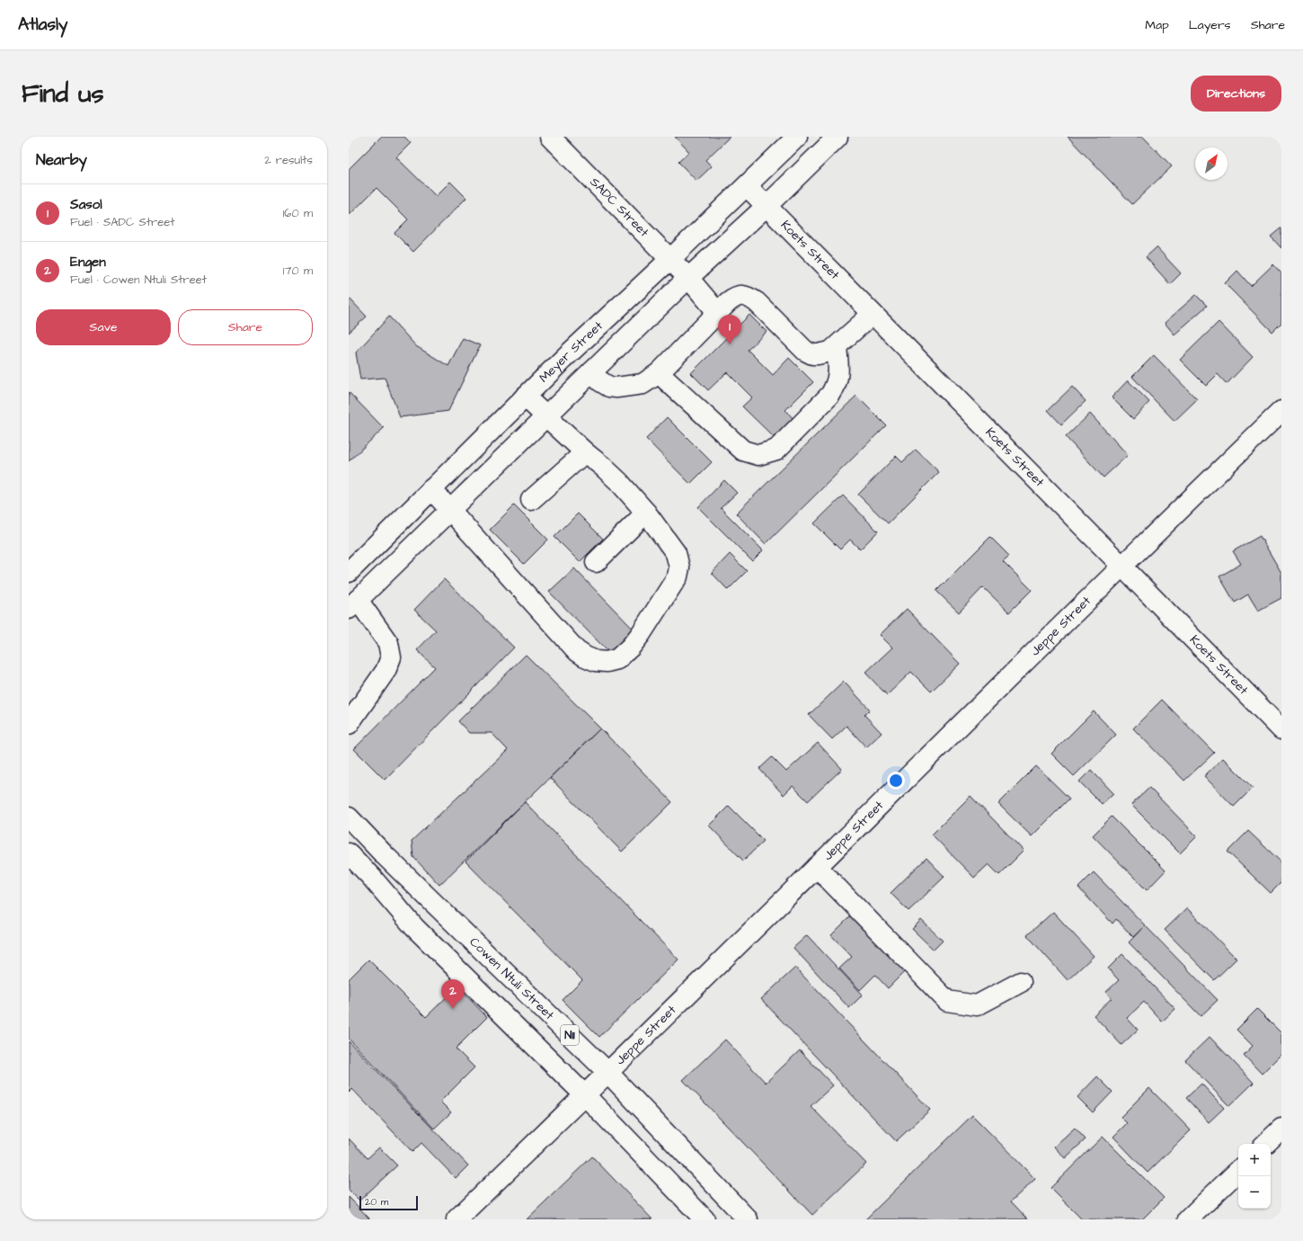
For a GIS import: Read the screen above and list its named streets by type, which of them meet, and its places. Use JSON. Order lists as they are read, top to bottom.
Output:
{
  "streets": {
    "main road": [
      "SADC Street",
      "Koets Street",
      "Meyer Street",
      "Jeppe Street",
      "Cowen Ntuli Street",
      "N11"
    ]
  },
  "crossings": [
    ["SADC Street", "Meyer Street"],
    ["Koets Street", "Meyer Street"],
    ["Koets Street", "Jeppe Street"],
    ["Jeppe Street", "Cowen Ntuli Street"]
  ],
  "scale_bar": "20 m",
  "north": "top right",
  "page": {
    "header": "Atlasly",
    "nav": ["Map", "Layers", "Share"],
    "buttons": [
      "Directions",
      ["Save", "Share"]
    ],
    "title": "Find us",
    "heading": ["Nearby", "2 results"],
    "list": [
      {
        "mark": "1",
        "name": "Sasol",
        "note": "Fuel · SADC Street",
        "value": "160 m"
      },
      {
        "mark": "2",
        "name": "Engen",
        "note": "Fuel · Cowen Ntuli Street",
        "value": "170 m"
      }
    ],
    "pins": ["1", "2"],
    "map_buttons": ["+", "−"],
    "scale": "20 m"
  }
}
